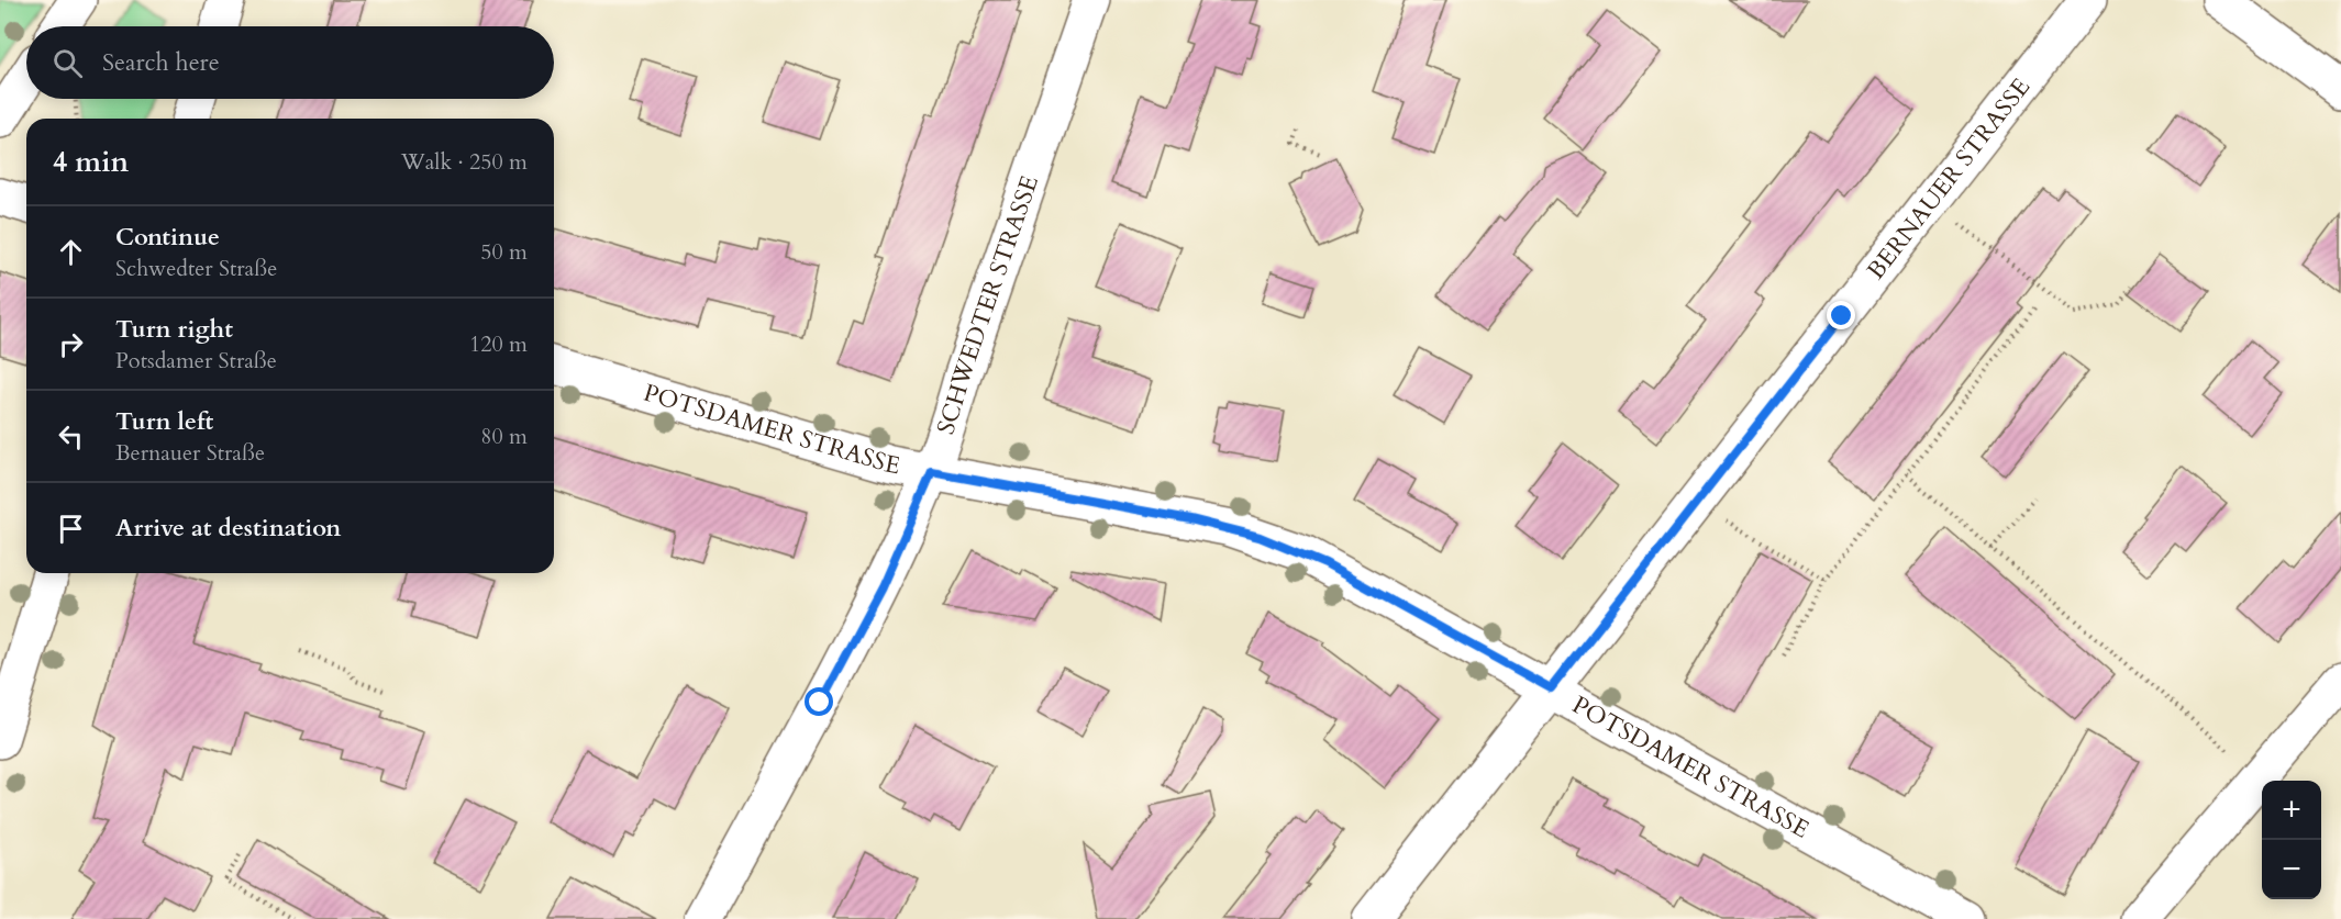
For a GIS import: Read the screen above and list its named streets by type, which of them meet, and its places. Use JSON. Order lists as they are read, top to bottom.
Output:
{
  "streets": {
    "street": ["BERNAUER STRASSE", "SCHWEDTER STRASSE", "POTSDAMER STRASSE"]
  },
  "crossings": [
    ["BERNAUER STRASSE", "POTSDAMER STRASSE"],
    ["SCHWEDTER STRASSE", "POTSDAMER STRASSE"]
  ],
  "page": {
    "search": "Search here",
    "heading": ["4 min", "Walk · 250 m"],
    "list": [
      ["Continue", "Schwedter Straße", "50 m"],
      ["Turn right", "Potsdamer Straße", "120 m"],
      ["Turn left", "Bernauer Straße", "80 m"],
      "Arrive at destination"
    ],
    "map_buttons": ["+", "−"]
  }
}
